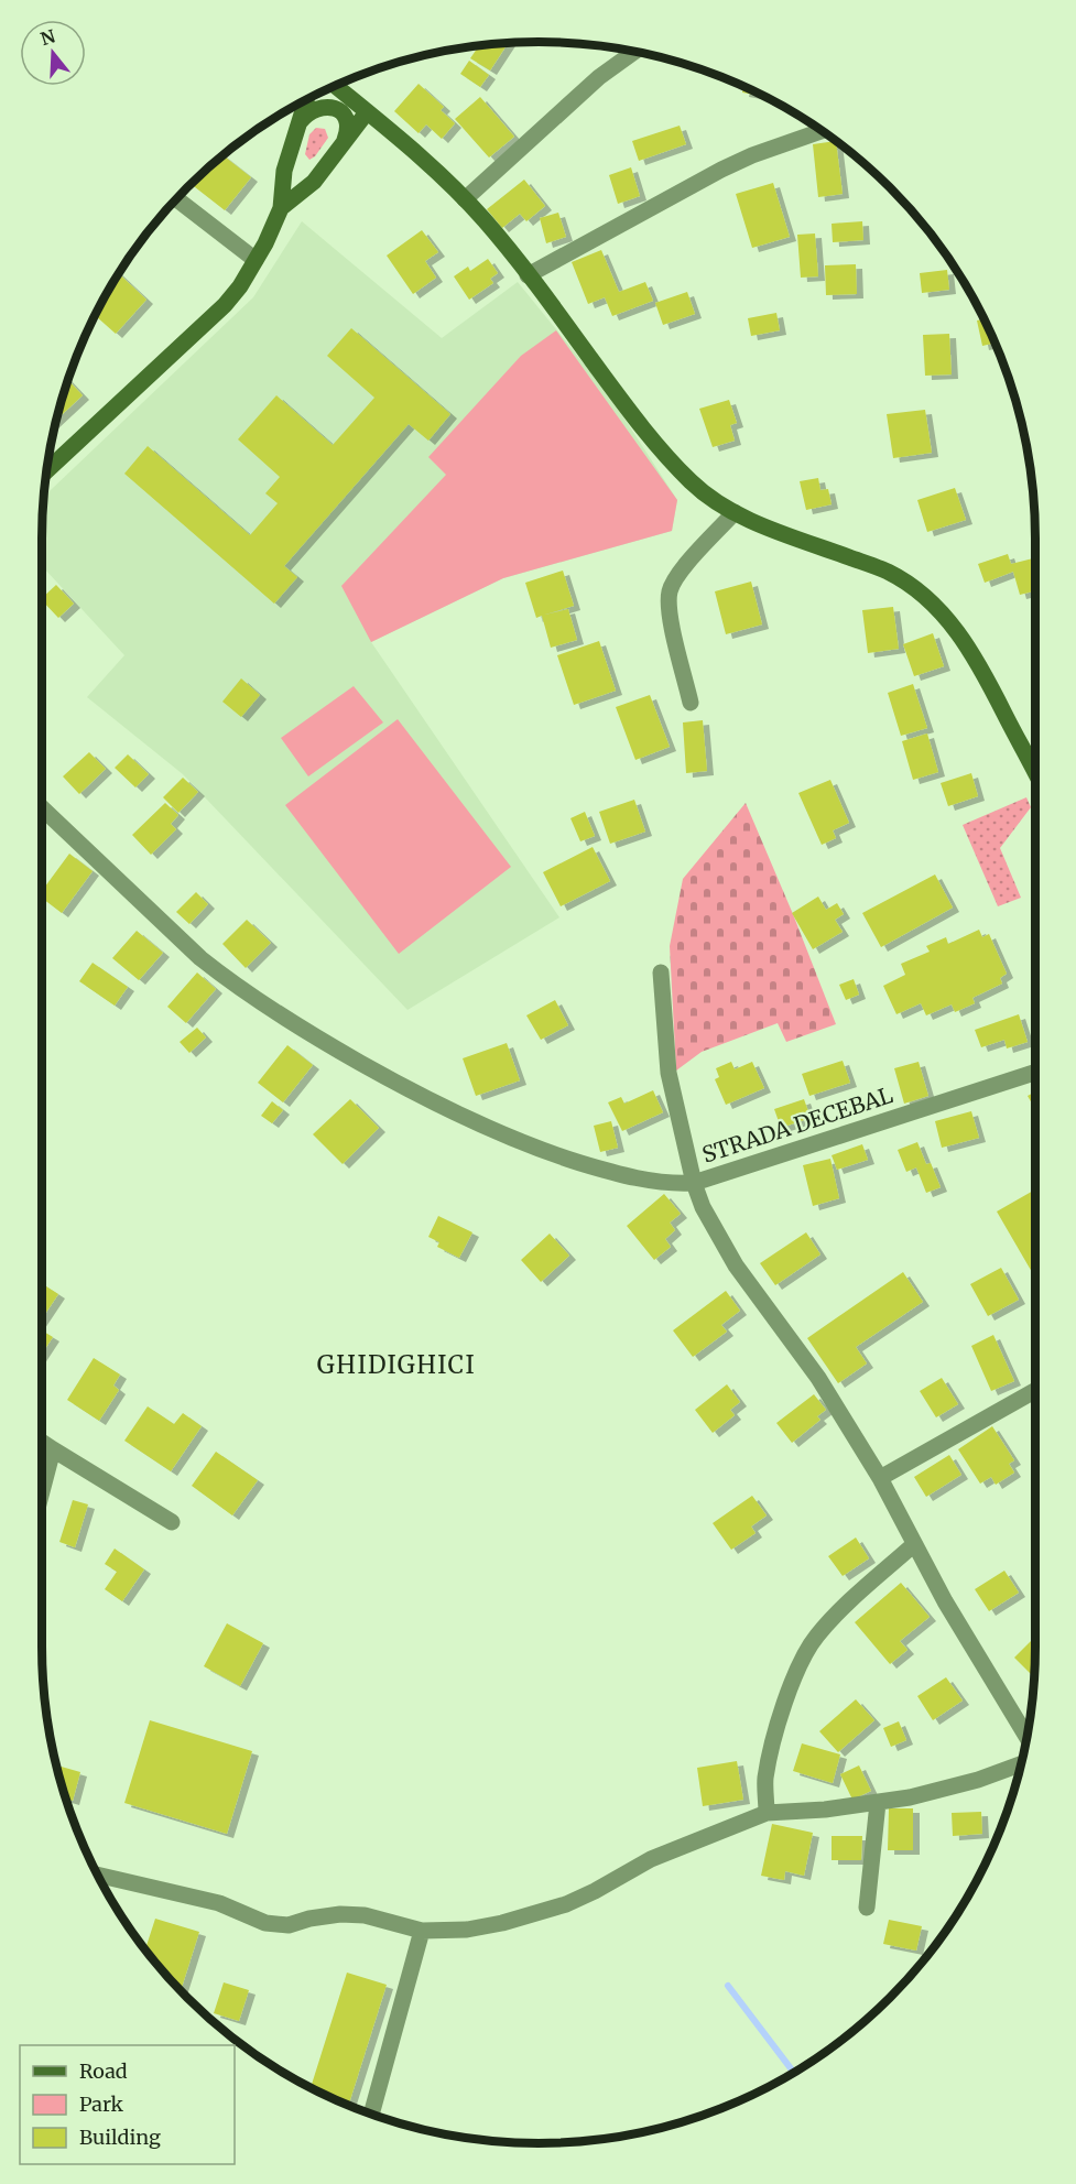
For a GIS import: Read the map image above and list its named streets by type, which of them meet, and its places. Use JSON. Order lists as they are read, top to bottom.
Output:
{
  "streets": {
    "street": ["STRADA DECEBAL"]
  },
  "districts": ["GHIDIGHICI"],
  "legend": ["Road", "Park", "Building"],
  "north": "top"
}
